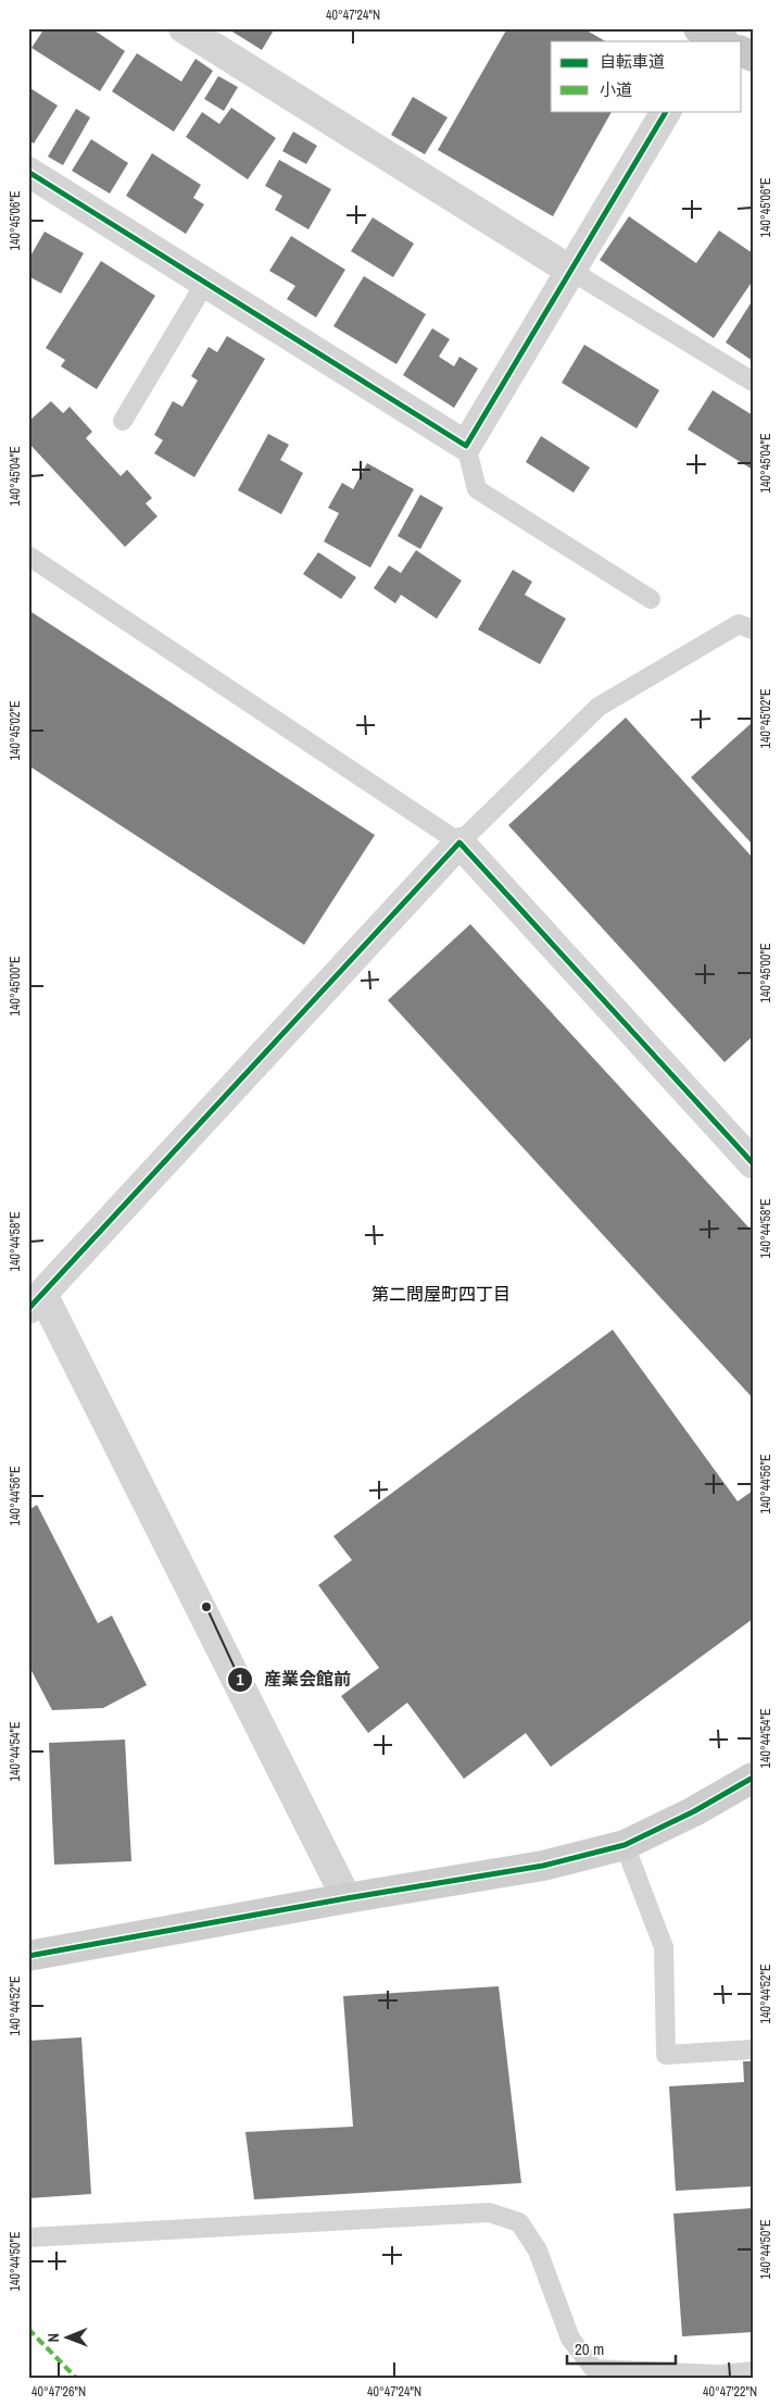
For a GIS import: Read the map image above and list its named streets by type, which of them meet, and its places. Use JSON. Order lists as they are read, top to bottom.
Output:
{
  "districts": ["第二問屋町四丁目"],
  "places": ["産業会館前"],
  "legend": ["自転車道", "小道"],
  "scale_bar": "20 m",
  "north": "left",
  "coordinates": [
    "40°47'24\"N",
    "140°45'06\"E",
    "140°45'04\"E",
    "140°45'02\"E",
    "140°45'00\"E",
    "140°44'58\"E",
    "140°44'56\"E",
    "140°44'54\"E",
    "140°44'52\"E",
    "140°44'50\"E",
    "40°47'26\"N",
    "40°47'22\"N"
  ]
}
